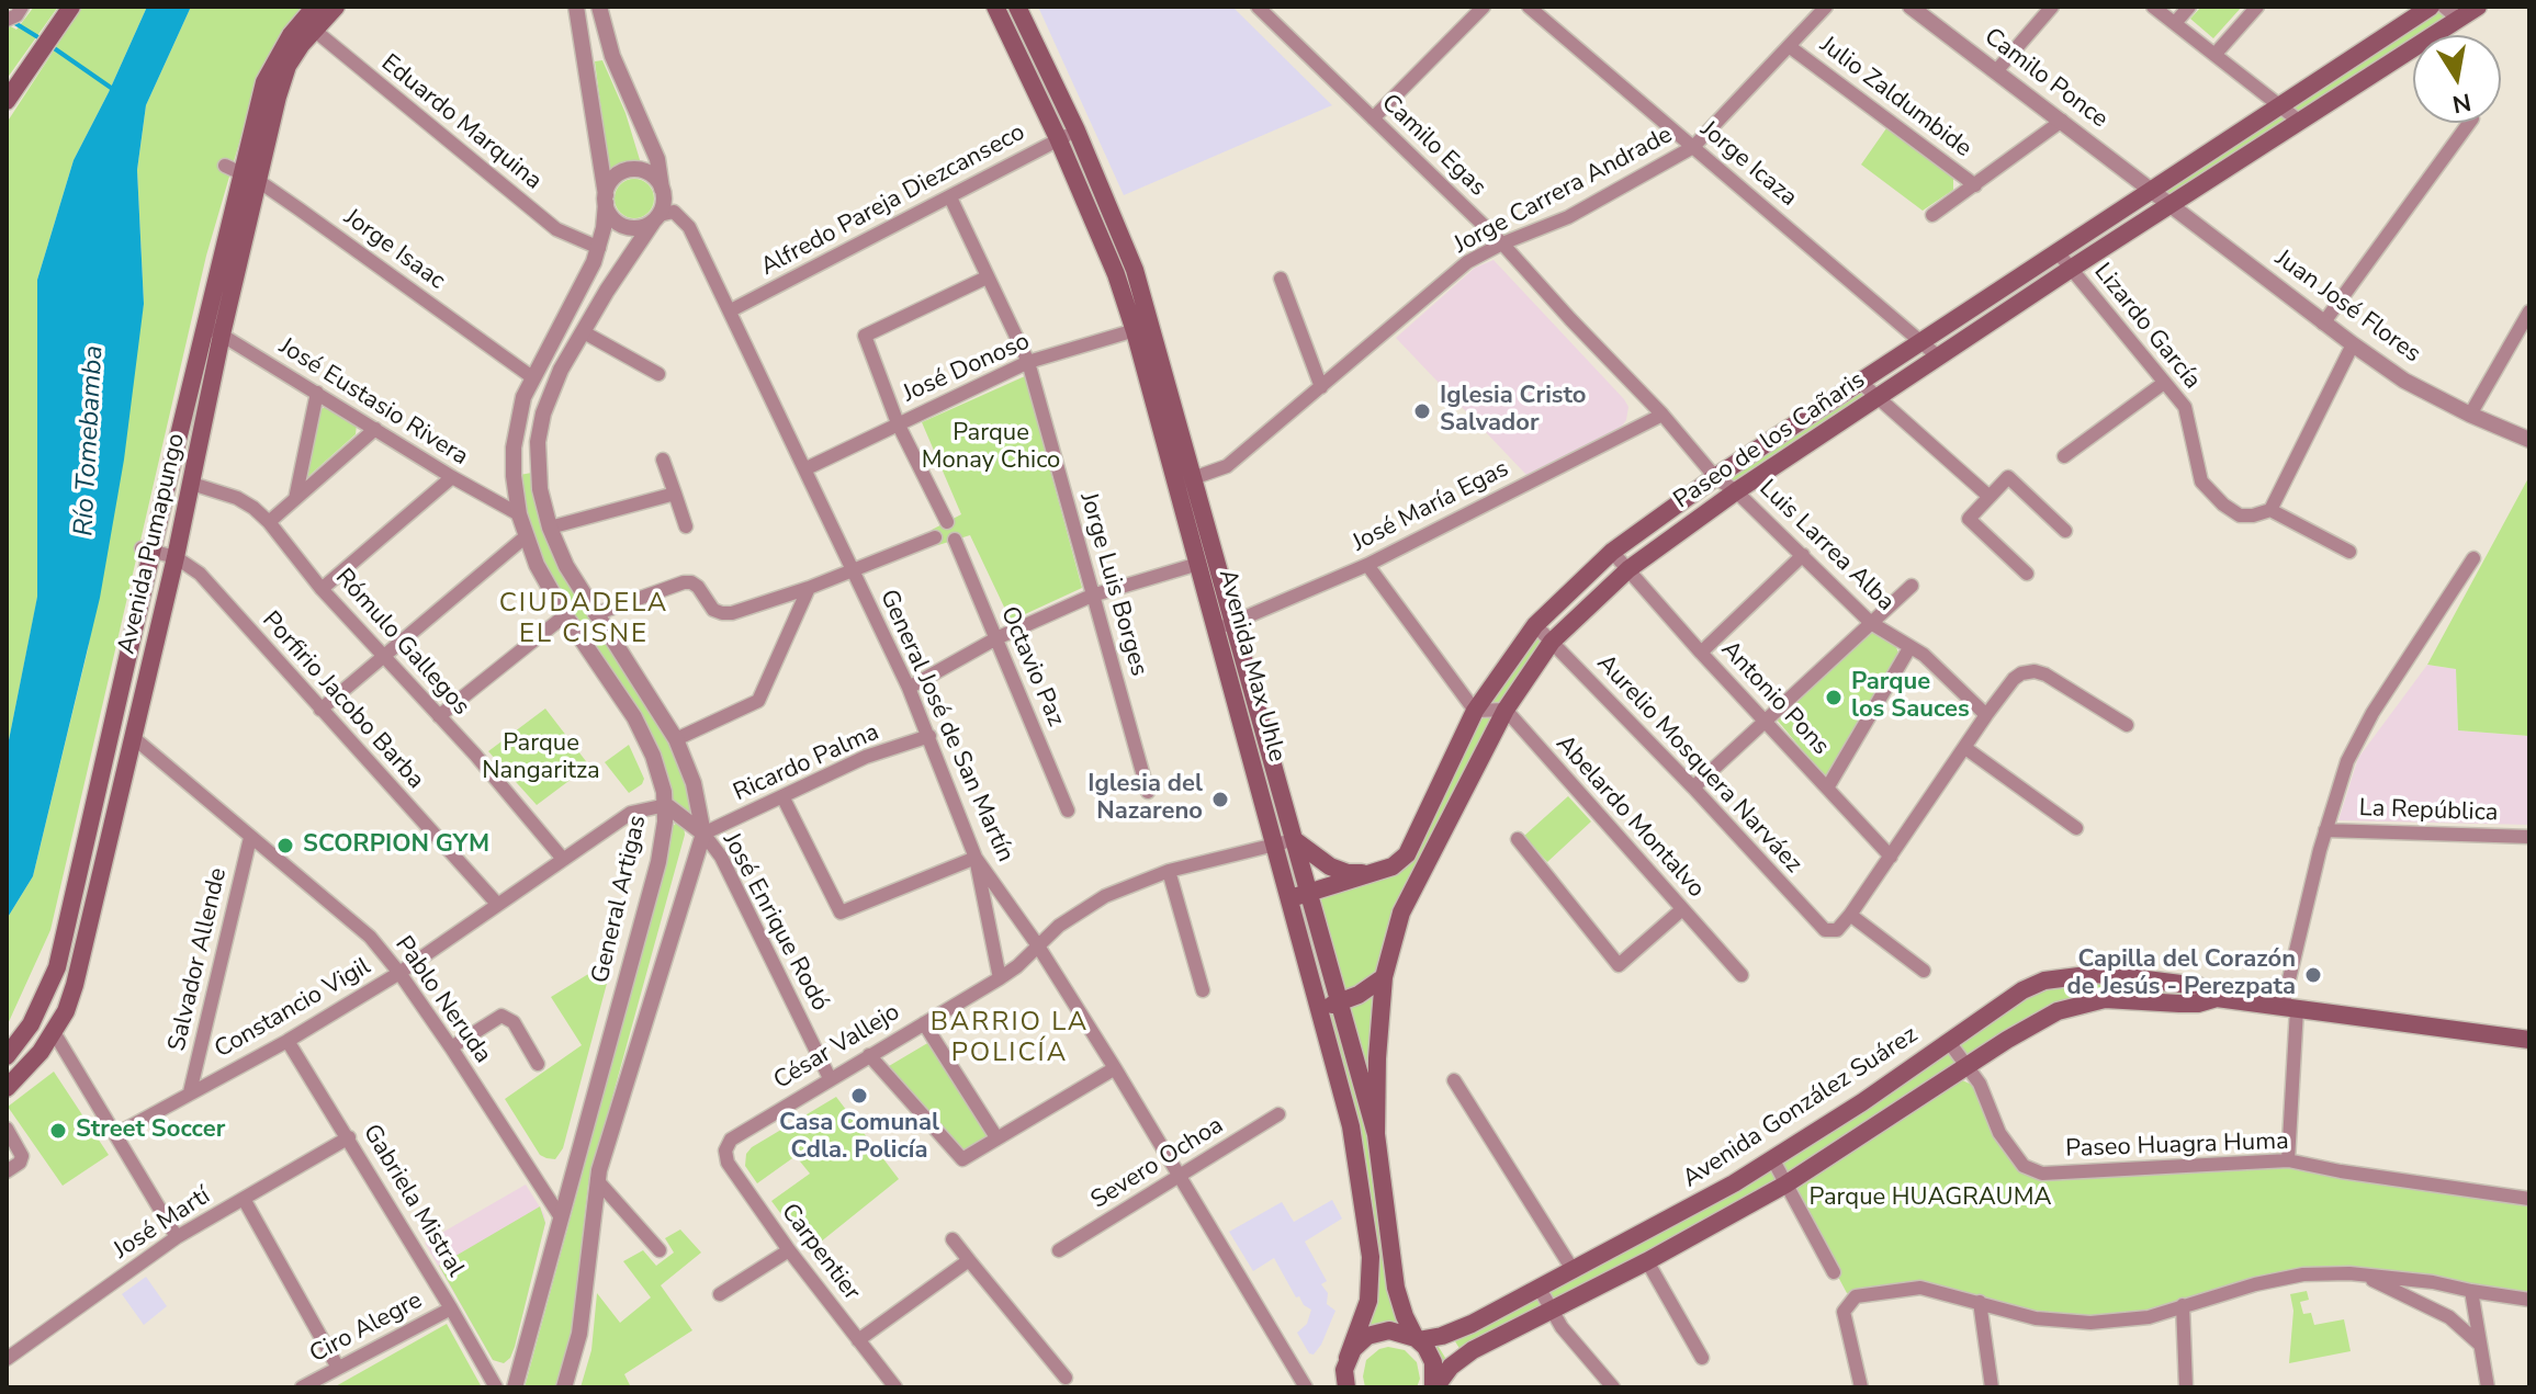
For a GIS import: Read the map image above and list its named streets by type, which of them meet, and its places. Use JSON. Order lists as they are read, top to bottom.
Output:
{
  "streets": {
    "main road": [
      "Paseo de los Cañaris",
      "Avenida Pumapungo",
      "Avenida Max Uhle",
      "Avenida González Suárez"
    ],
    "street": [
      "Camilo Ponce",
      "Julio Zaldumbide",
      "Eduardo Marquina",
      "Camilo Egas",
      "Jorge Icaza",
      "Jorge Carrera Andrade",
      "Alfredo Pareja Diezcanseco",
      "Jorge Isaac",
      "Juan José Flores",
      "Lizardo García",
      "José Donoso",
      "José Eustasio Rivera",
      "José María Egas",
      "Luis Larrea Alba",
      "Jorge Luis Borges",
      "Rómulo Gallegos",
      "Octavio Paz",
      "Antonio Pons",
      "Porfirio Jacobo Barba",
      "General José de San Martín",
      "Ricardo Palma",
      "Aurelio Mosquera Narváez",
      "La República",
      "Abelardo Montalvo",
      "General Artigas",
      "José Enrique Rodó",
      "Salvador Allende",
      "Pablo Neruda",
      "Constancio Vigil",
      "César Vallejo",
      "Paseo Huagra Huma",
      "Severo Ochoa",
      "Gabriela Mistral",
      "José Martí",
      "Carpentier",
      "Ciro Alegre"
    ]
  },
  "crossings": [
    ["Camilo Ponce", "Juan José Flores"],
    ["Camilo Ponce", "Paseo de los Cañaris"],
    ["Julio Zaldumbide", "Jorge Carrera Andrade"],
    ["Eduardo Marquina", "Avenida Pumapungo"],
    ["Eduardo Marquina", "General Artigas"],
    ["Camilo Egas", "Jorge Carrera Andrade"],
    ["Camilo Egas", "Paseo de los Cañaris"],
    ["Camilo Egas", "José María Egas"],
    ["Camilo Egas", "Luis Larrea Alba"],
    ["Jorge Icaza", "Jorge Carrera Andrade"],
    ["Jorge Icaza", "Paseo de los Cañaris"],
    ["Jorge Carrera Andrade", "Avenida Max Uhle"],
    ["Alfredo Pareja Diezcanseco", "Jorge Luis Borges"],
    ["Alfredo Pareja Diezcanseco", "Avenida Max Uhle"],
    ["Alfredo Pareja Diezcanseco", "General José de San Martín"],
    ["Jorge Isaac", "Avenida Pumapungo"],
    ["Jorge Isaac", "General Artigas"],
    ["Juan José Flores", "Paseo de los Cañaris"],
    ["Lizardo García", "Paseo de los Cañaris"],
    ["José Donoso", "Jorge Luis Borges"],
    ["José Donoso", "Avenida Max Uhle"],
    ["José Donoso", "General José de San Martín"],
    ["José Eustasio Rivera", "Avenida Pumapungo"],
    ["José Eustasio Rivera", "General Artigas"],
    ["Paseo de los Cañaris", "Luis Larrea Alba"],
    ["Paseo de los Cañaris", "Avenida Max Uhle"],
    ["Paseo de los Cañaris", "Antonio Pons"],
    ["Paseo de los Cañaris", "Aurelio Mosquera Narváez"],
    ["Paseo de los Cañaris", "Abelardo Montalvo"],
    ["José María Egas", "Avenida Max Uhle"],
    ["Avenida Pumapungo", "Rómulo Gallegos"],
    ["Avenida Pumapungo", "Porfirio Jacobo Barba"],
    ["Avenida Pumapungo", "Pablo Neruda"],
    ["Rómulo Gallegos", "Constancio Vigil"],
    ["Avenida Max Uhle", "César Vallejo"],
    ["Avenida Max Uhle", "Avenida González Suárez"],
    ["Porfirio Jacobo Barba", "Constancio Vigil"],
    ["General José de San Martín", "Ricardo Palma"],
    ["General José de San Martín", "General Artigas"],
    ["General José de San Martín", "César Vallejo"],
    ["General José de San Martín", "Severo Ochoa"],
    ["Ricardo Palma", "José Enrique Rodó"],
    ["General Artigas", "Pablo Neruda"],
    ["General Artigas", "Constancio Vigil"],
    ["José Enrique Rodó", "César Vallejo"],
    ["Salvador Allende", "Pablo Neruda"],
    ["Salvador Allende", "Constancio Vigil"],
    ["Pablo Neruda", "Constancio Vigil"],
    ["Constancio Vigil", "Gabriela Mistral"],
    ["César Vallejo", "Carpentier"],
    ["Avenida González Suárez", "Paseo Huagra Huma"],
    ["Gabriela Mistral", "José Martí"],
    ["Gabriela Mistral", "Ciro Alegre"]
  ],
  "districts": ["CIUDADELA EL CISNE", "BARRIO LA POLICÍA"],
  "water": ["Río Tomebamba"],
  "parks": ["Parque Monay Chico", "Parque Nangaritza", "Parque HUAGRAUMA"],
  "places": [
    "Iglesia Cristo Salvador",
    "Parque los Sauces",
    "Iglesia del Nazareno",
    "SCORPION GYM",
    "Capilla del Corazón de Jesús - Perezpata",
    "Casa Comunal Cdla. Policía",
    "Street Soccer"
  ],
  "north": "bottom"
}
